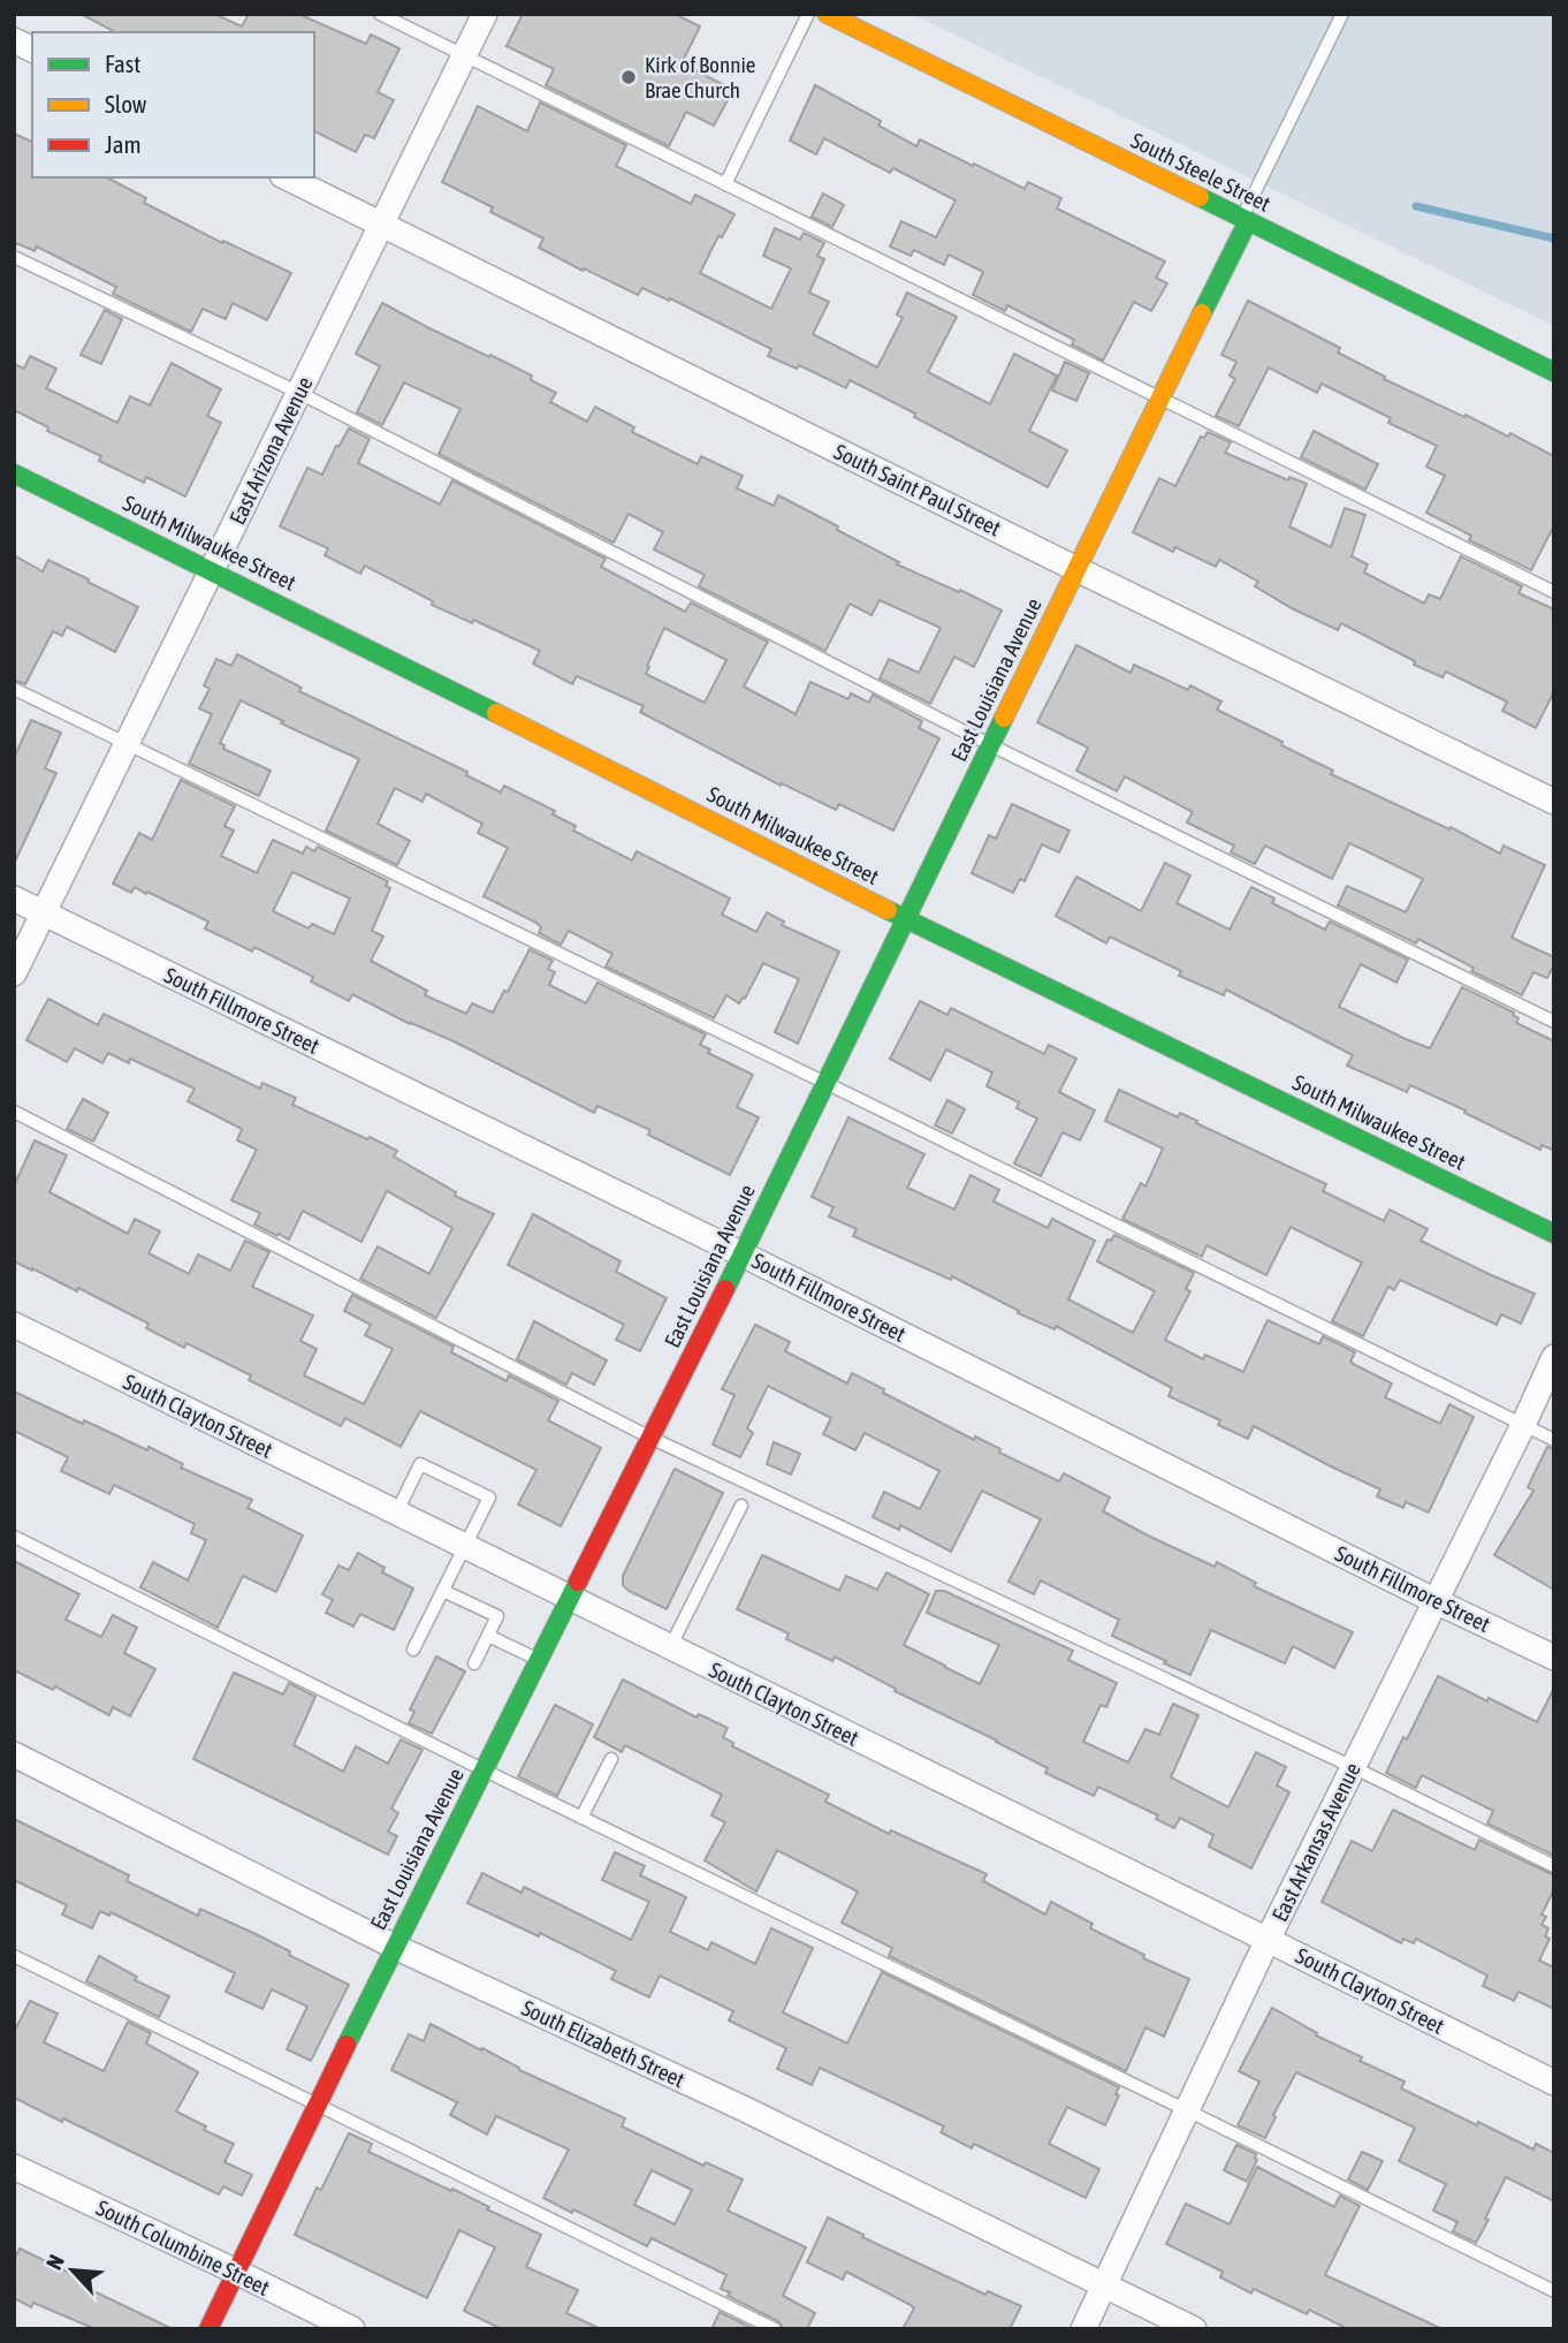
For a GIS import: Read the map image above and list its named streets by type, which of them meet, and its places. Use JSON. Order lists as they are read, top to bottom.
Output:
{
  "streets": {
    "street": [
      "South Steele Street",
      "East Arizona Avenue",
      "South Saint Paul Street",
      "South Milwaukee Street",
      "East Louisiana Avenue",
      "South Fillmore Street",
      "South Clayton Street",
      "East Arkansas Avenue",
      "South Elizabeth Street",
      "South Columbine Street"
    ]
  },
  "crossings": [
    ["South Steele Street", "East Louisiana Avenue"],
    ["East Arizona Avenue", "South Saint Paul Street"],
    ["East Arizona Avenue", "South Milwaukee Street"],
    ["East Arizona Avenue", "South Fillmore Street"],
    ["South Saint Paul Street", "East Louisiana Avenue"],
    ["South Milwaukee Street", "East Louisiana Avenue"],
    ["East Louisiana Avenue", "South Fillmore Street"],
    ["East Louisiana Avenue", "South Clayton Street"],
    ["East Louisiana Avenue", "South Elizabeth Street"],
    ["East Louisiana Avenue", "South Columbine Street"],
    ["South Fillmore Street", "East Arkansas Avenue"],
    ["South Clayton Street", "East Arkansas Avenue"],
    ["East Arkansas Avenue", "South Elizabeth Street"]
  ],
  "places": ["Kirk of Bonnie Brae Church"],
  "legend": ["Fast", "Slow", "Jam"],
  "north": "top left"
}
